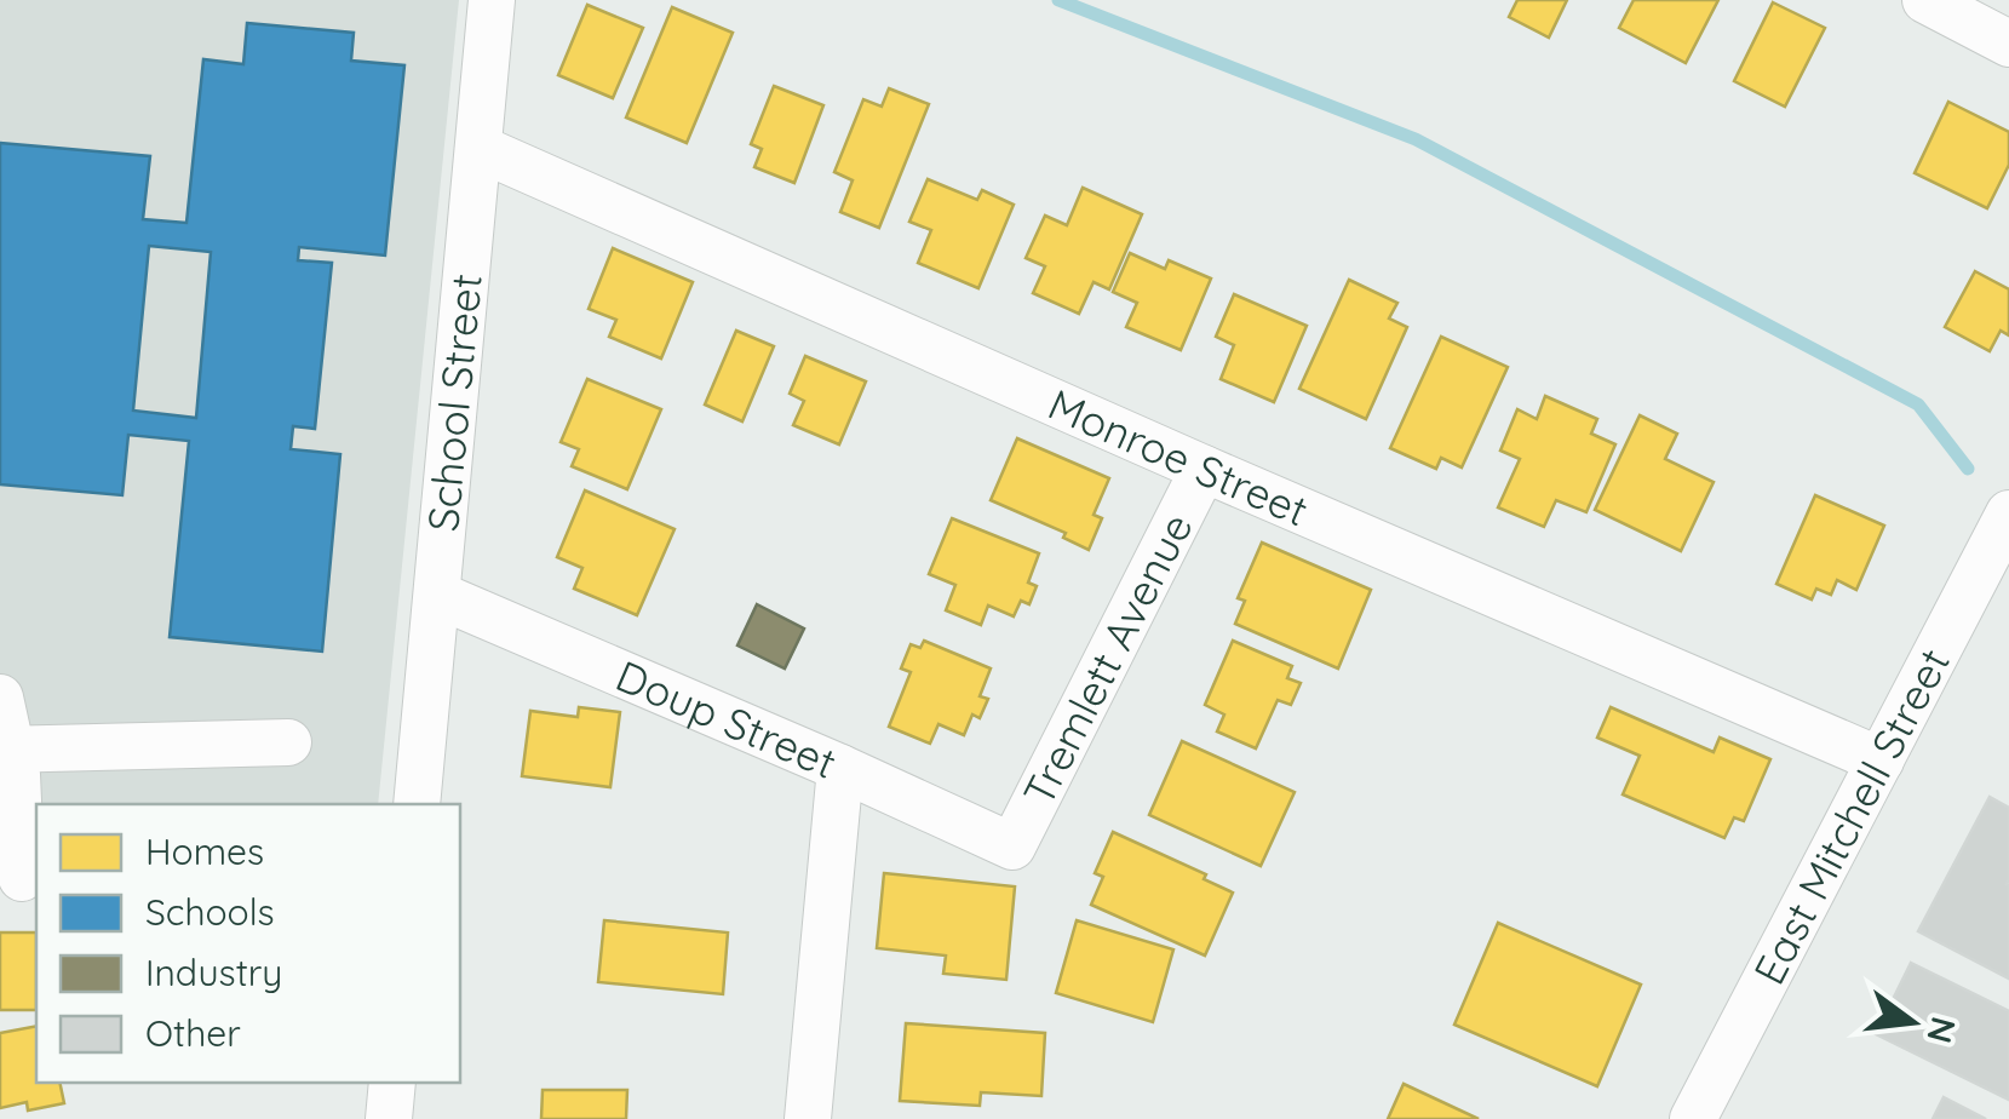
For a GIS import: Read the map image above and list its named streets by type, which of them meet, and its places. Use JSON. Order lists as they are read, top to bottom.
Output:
{
  "streets": {
    "street": [
      "School Street",
      "Monroe Street",
      "Tremlett Avenue",
      "Doup Street",
      "East Mitchell Street"
    ]
  },
  "crossings": [
    ["School Street", "Monroe Street"],
    ["School Street", "Doup Street"],
    ["Monroe Street", "Tremlett Avenue"],
    ["Monroe Street", "East Mitchell Street"],
    ["Tremlett Avenue", "Doup Street"]
  ],
  "legend": [
    "Homes",
    "Schools",
    "Industry",
    "Other"
  ],
  "north": "right"
}
